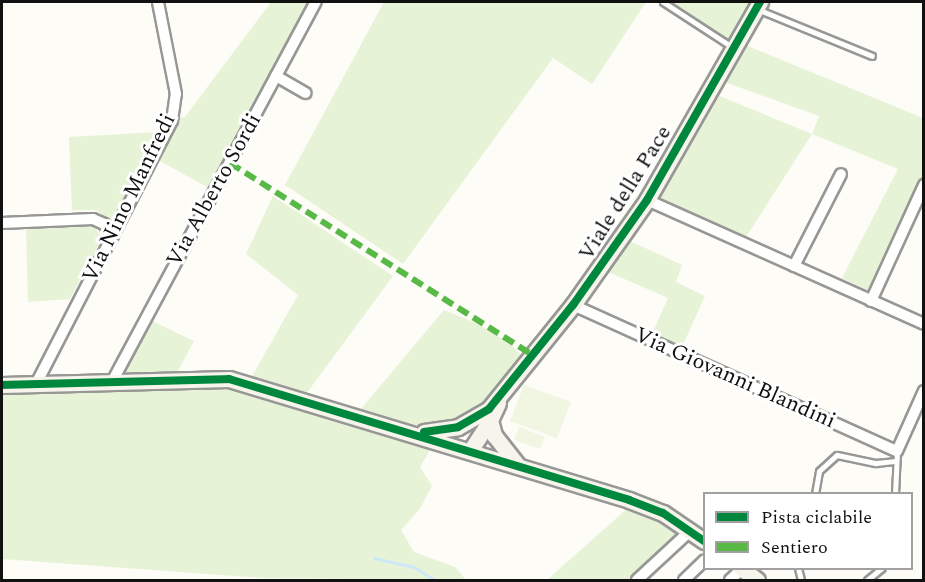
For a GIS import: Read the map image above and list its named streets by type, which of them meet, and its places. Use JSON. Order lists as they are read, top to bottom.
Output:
{
  "streets": {
    "street": [
      "Via Alberto Sordi",
      "Viale della Pace",
      "Via Nino Manfredi",
      "Via Giovanni Blandini"
    ]
  },
  "crossings": [
    ["Viale della Pace", "Via Giovanni Blandini"]
  ],
  "legend": ["Pista ciclabile", "Sentiero"]
}
